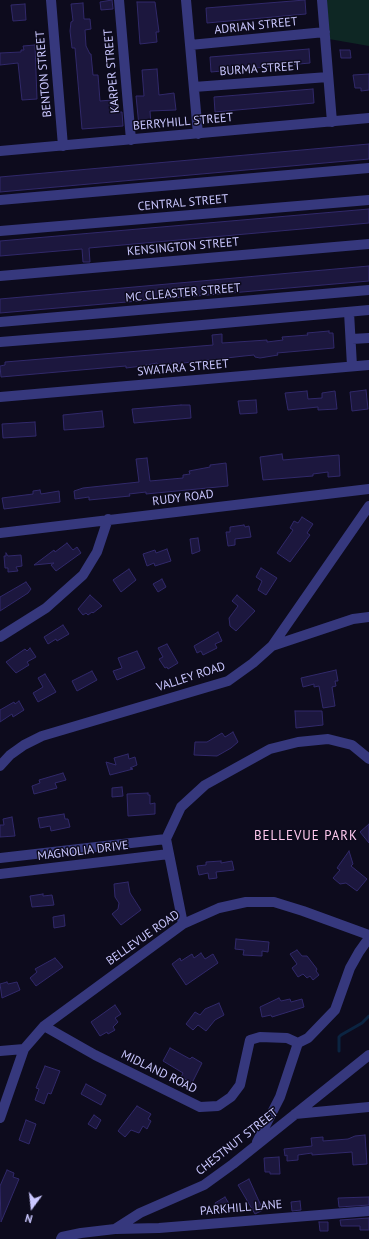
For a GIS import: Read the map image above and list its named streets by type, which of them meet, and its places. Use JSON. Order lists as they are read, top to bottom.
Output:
{
  "streets": {
    "street": [
      "ADRIAN STREET",
      "BURMA STREET",
      "KARPER STREET",
      "BENTON STREET",
      "BERRYHILL STREET",
      "CENTRAL STREET",
      "KENSINGTON STREET",
      "MC CLEASTER STREET",
      "SWATARA STREET",
      "RUDY ROAD",
      "VALLEY ROAD",
      "MAGNOLIA DRIVE",
      "BELLEVUE ROAD",
      "MIDLAND ROAD",
      "CHESTNUT STREET",
      "PARKHILL LANE"
    ]
  },
  "crossings": [
    ["KARPER STREET", "BERRYHILL STREET"],
    ["BENTON STREET", "BERRYHILL STREET"],
    ["BELLEVUE ROAD", "MIDLAND ROAD"],
    ["CHESTNUT STREET", "PARKHILL LANE"]
  ],
  "districts": ["BELLEVUE PARK"],
  "north": "bottom"
}
